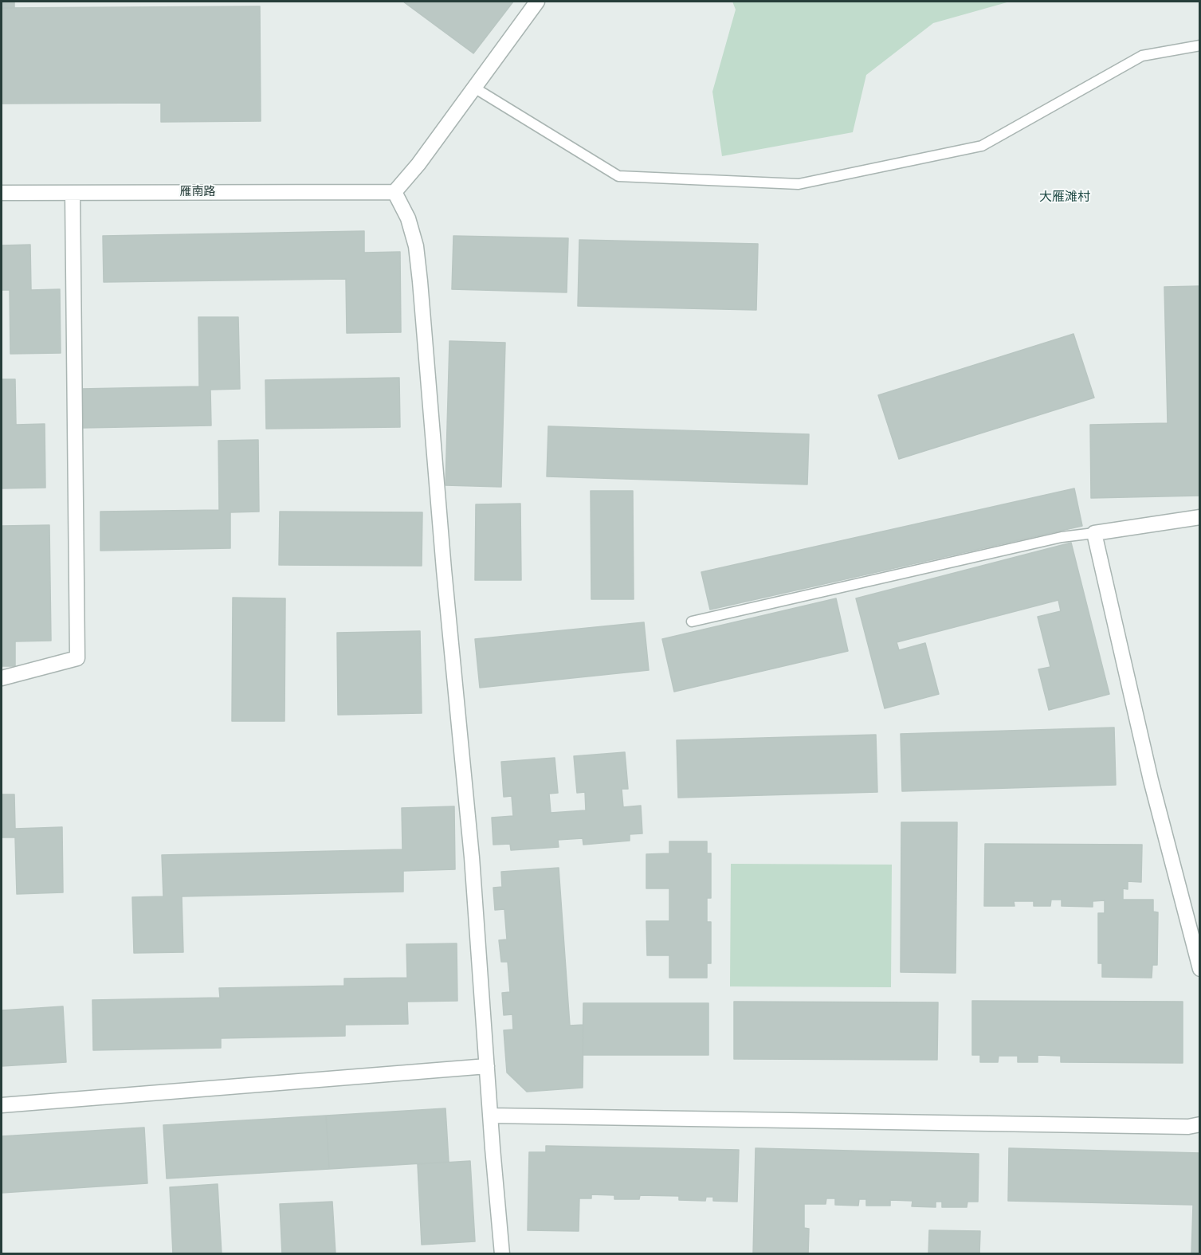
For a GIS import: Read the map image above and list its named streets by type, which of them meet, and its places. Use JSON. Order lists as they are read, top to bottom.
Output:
{
  "streets": {
    "street": ["雁南路"]
  },
  "districts": ["大雁滩村"]
}
